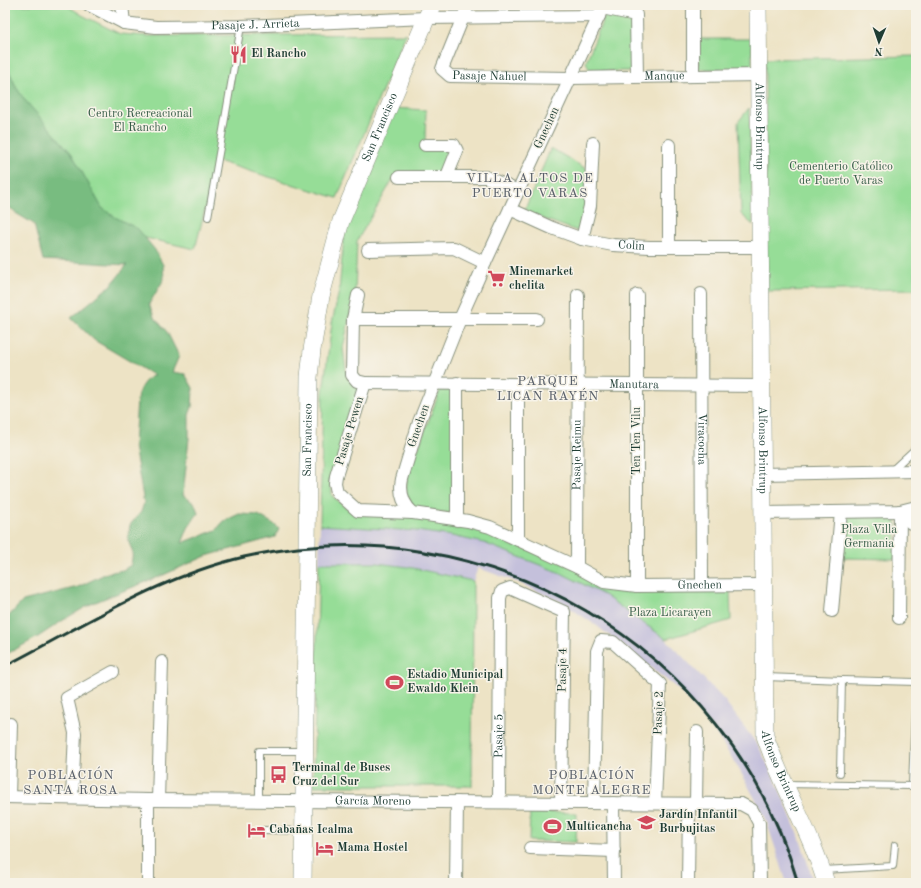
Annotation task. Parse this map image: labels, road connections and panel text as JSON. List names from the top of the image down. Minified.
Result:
{"streets":{"main road":["Alfonso Brintrup","San Francisco"],"street":["Pasaje J. Arrieta","Pasaje Nahuel","Manque","Gnechen","Colin","Manutara","Pasaje Pewen","Viracocha","Ten Ten Vilu","Pasaje Reimu","Pasaje 4","Pasaje 2","Pasaje 5","García Moreno"]},"crossings":[["Pasaje J. Arrieta","Pasaje Nahuel"],["Pasaje J. Arrieta","Manque"],["Pasaje J. Arrieta","San Francisco"],["Pasaje J. Arrieta","Gnechen"],["Pasaje Nahuel","Manque"],["Pasaje Nahuel","Gnechen"],["Manque","Alfonso Brintrup"],["Manque","Gnechen"],["Alfonso Brintrup","Gnechen"],["Alfonso Brintrup","Colin"],["Alfonso Brintrup","Manutara"],["San Francisco","García Moreno"],["Gnechen","Colin"],["Gnechen","Manutara"],["Gnechen","Pasaje Pewen"],["Gnechen","Viracocha"],["Gnechen","Ten Ten Vilu"],["Gnechen","Pasaje Reimu"],["Manutara","Pasaje Pewen"],["Manutara","Viracocha"],["Manutara","Ten Ten Vilu"],["Manutara","Pasaje Reimu"],["Pasaje 4","Pasaje 5"],["Pasaje 4","García Moreno"],["Pasaje 2","García Moreno"],["Pasaje 5","García Moreno"]],"districts":["VILLA ALTOS DE PUERTO VARAS","PARQUE LICAN RAYÉN","POBLACIÓN SANTA ROSA","POBLACIÓN MONTE ALEGRE"],"parks":["Centro Recreacional El Rancho","Cementerio Católico de Puerto Varas","Plaza Villa Germania","Plaza Licarayen"],"places":{"restaurant":["El Rancho"],"supermarket":["Minemarket chelita"],"sports":["Estadio Municipal Ewaldo Klein","Multicancha"],"bus stop":["Terminal de Buses Cruz del Sur"],"school or university":["Jardín Infantil Burbujitas"],"hotel":["Cabañas Icalma","Mama Hostel"]},"north":"bottom"}
